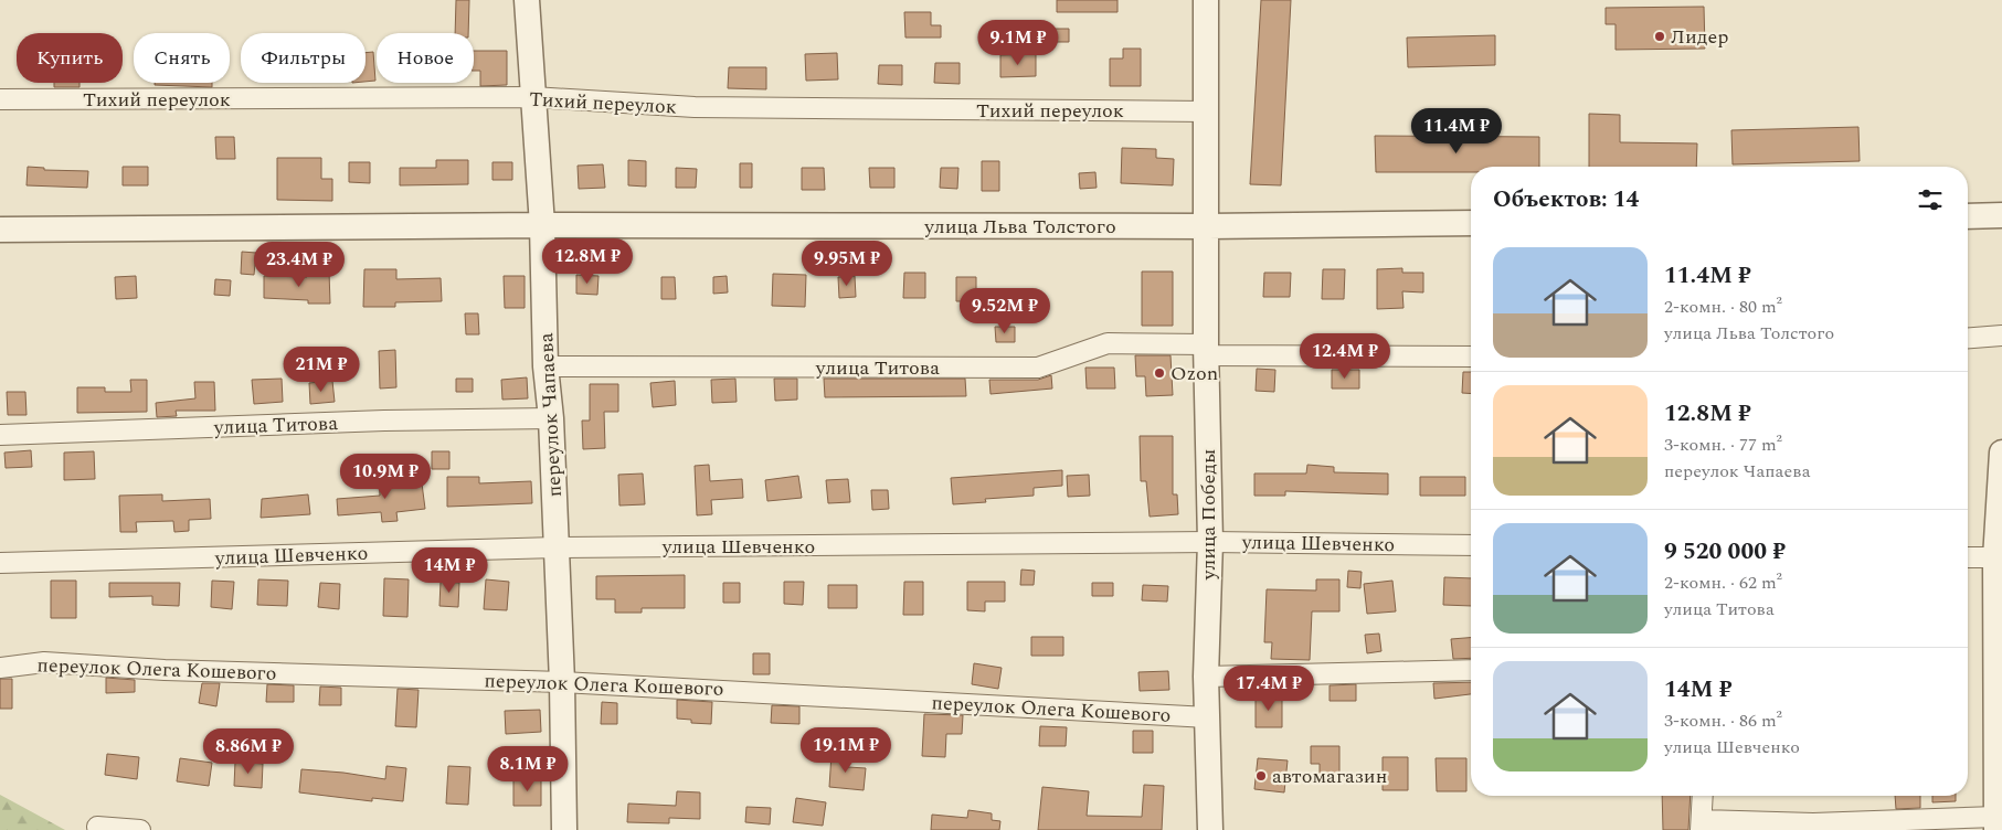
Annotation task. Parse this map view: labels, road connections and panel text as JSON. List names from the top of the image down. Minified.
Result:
{"streets":{"street":["Тихий переулок","улица Льва Толстого","улица Титова","переулок Чапаева","улица Победы","улица Шевченко","переулок Олега Кошевого"]},"crossings":[["Тихий переулок","переулок Чапаева"],["Тихий переулок","улица Победы"],["улица Льва Толстого","переулок Чапаева"],["улица Льва Толстого","улица Победы"],["улица Титова","переулок Чапаева"],["улица Титова","улица Победы"],["переулок Чапаева","улица Шевченко"],["переулок Чапаева","переулок Олега Кошевого"],["улица Победы","улица Шевченко"],["улица Победы","переулок Олега Кошевого"]],"places":["Лидер","Ozon","автомагазин"],"page":{"price":["9.1M ₽","11.4M ₽","12.8M ₽","9.95M ₽","23.4M ₽","9.52M ₽","12.4M ₽","21M ₽","10.9M ₽","14M ₽","17.4M ₽","19.1M ₽","8.86M ₽","8.1M ₽"],"chip":["Купить","Снять","Фильтры","Новое"],"heading":"Объектов: 14","list":[{"name":"11.4M ₽","note":"2-комн. · 80 m² · улица Льва Толстого"},{"name":"12.8M ₽","note":"3-комн. · 77 m² · переулок Чапаева"},{"name":"9 520 000 ₽","note":"2-комн. · 62 m² · улица Титова"},{"name":"14M ₽","note":"3-комн. · 86 m² · улица Шевченко"}]}}
